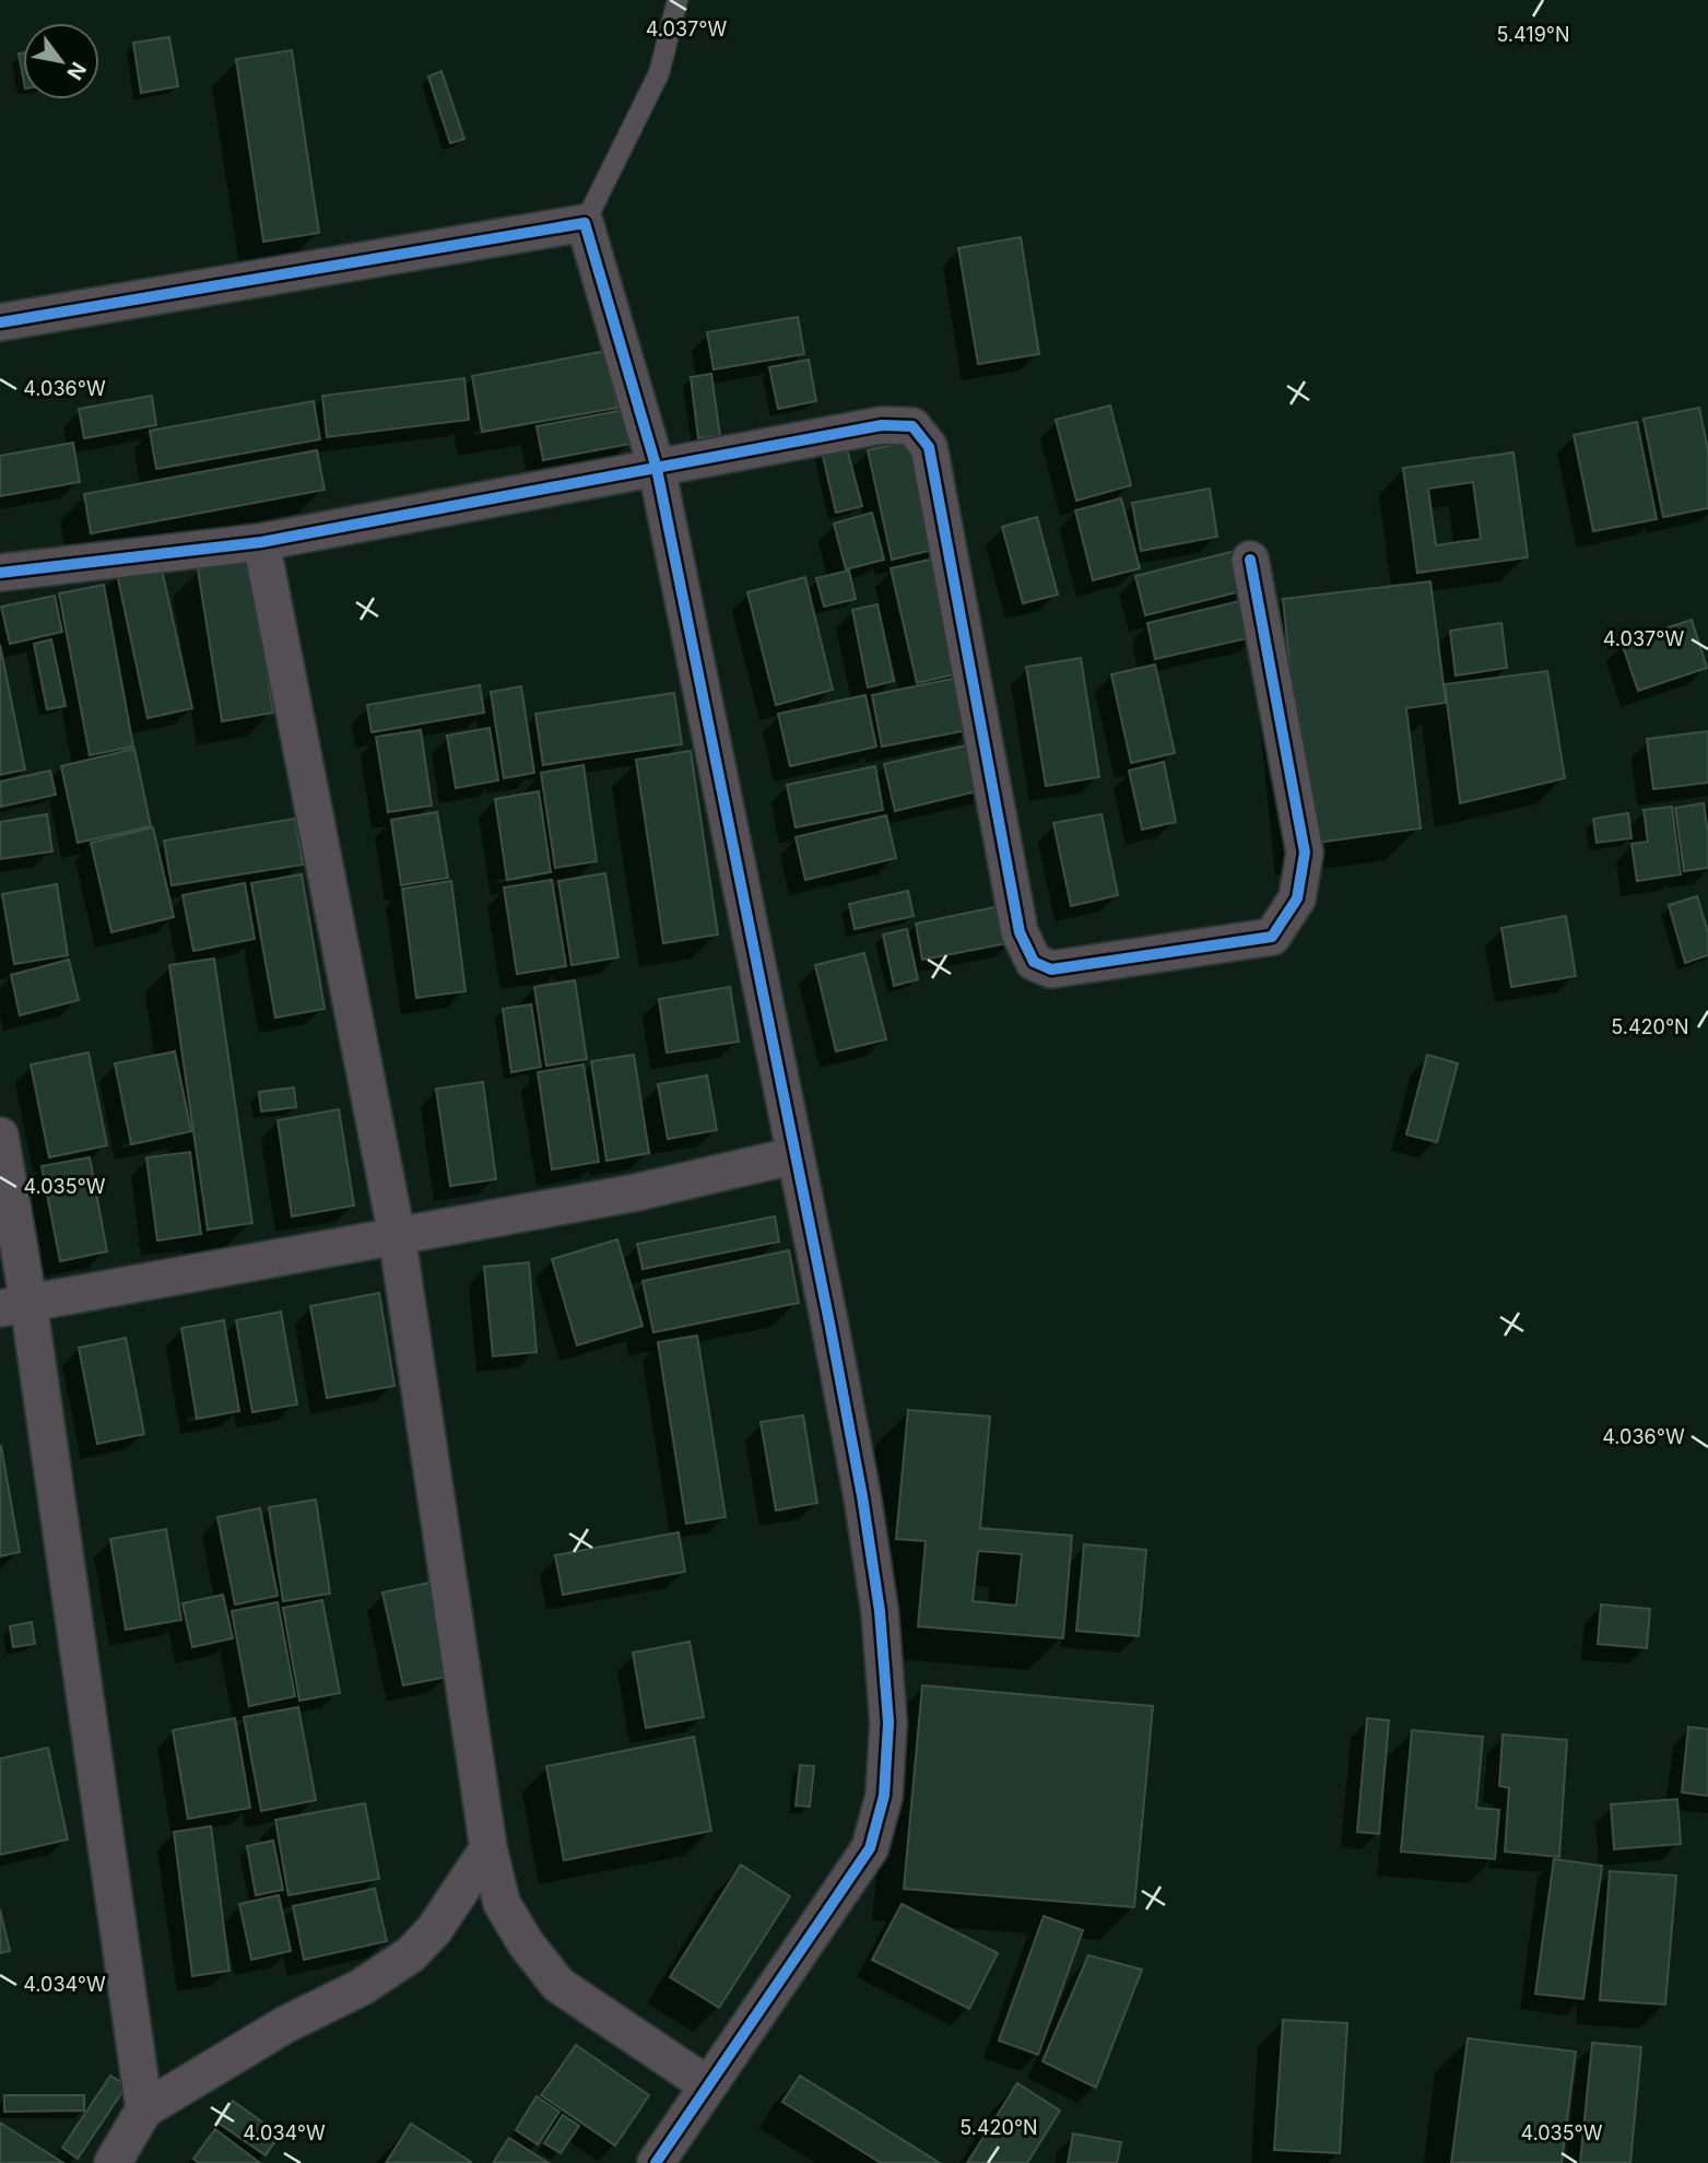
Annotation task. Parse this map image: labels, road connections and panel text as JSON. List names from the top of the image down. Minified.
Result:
{"north":"bottom right","coordinates":["4.037°W","5.419°N","4.036°W","5.420°N","4.035°W","4.034°W"]}
